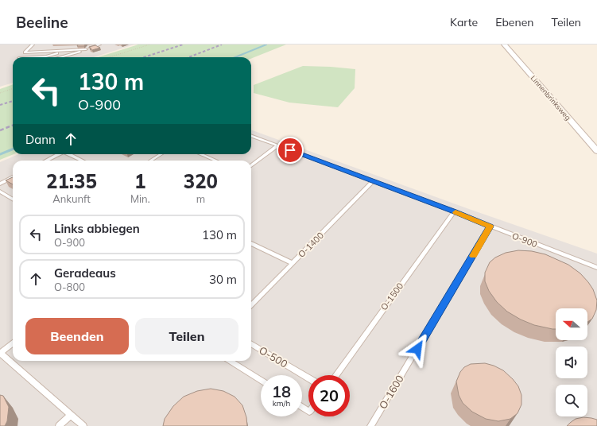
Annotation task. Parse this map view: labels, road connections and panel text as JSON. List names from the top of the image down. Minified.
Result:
{"streets":{"street":["Linnenbrinksweg"],"lane":["O-900","O-1400","O-1500","O-500","O-1600"]},"crossings":[["O-900","O-1400"],["O-900","O-1500"],["O-900","O-1600"]],"north":"left","page":{"header":"Beeline","nav":["Karte","Ebenen","Teilen"],"turn":["130 m","O-900"],"then":"Dann","eta":["21:35","Ankunft","1","Min.","320","m"],"list":[{"name":"Links abbiegen","note":"O-900","value":"130 m"},{"name":"Geradeaus","note":"O-800","value":"30 m"}],"buttons":["Beenden","Teilen"],"speed":"18 km/h","limit":"20"}}
